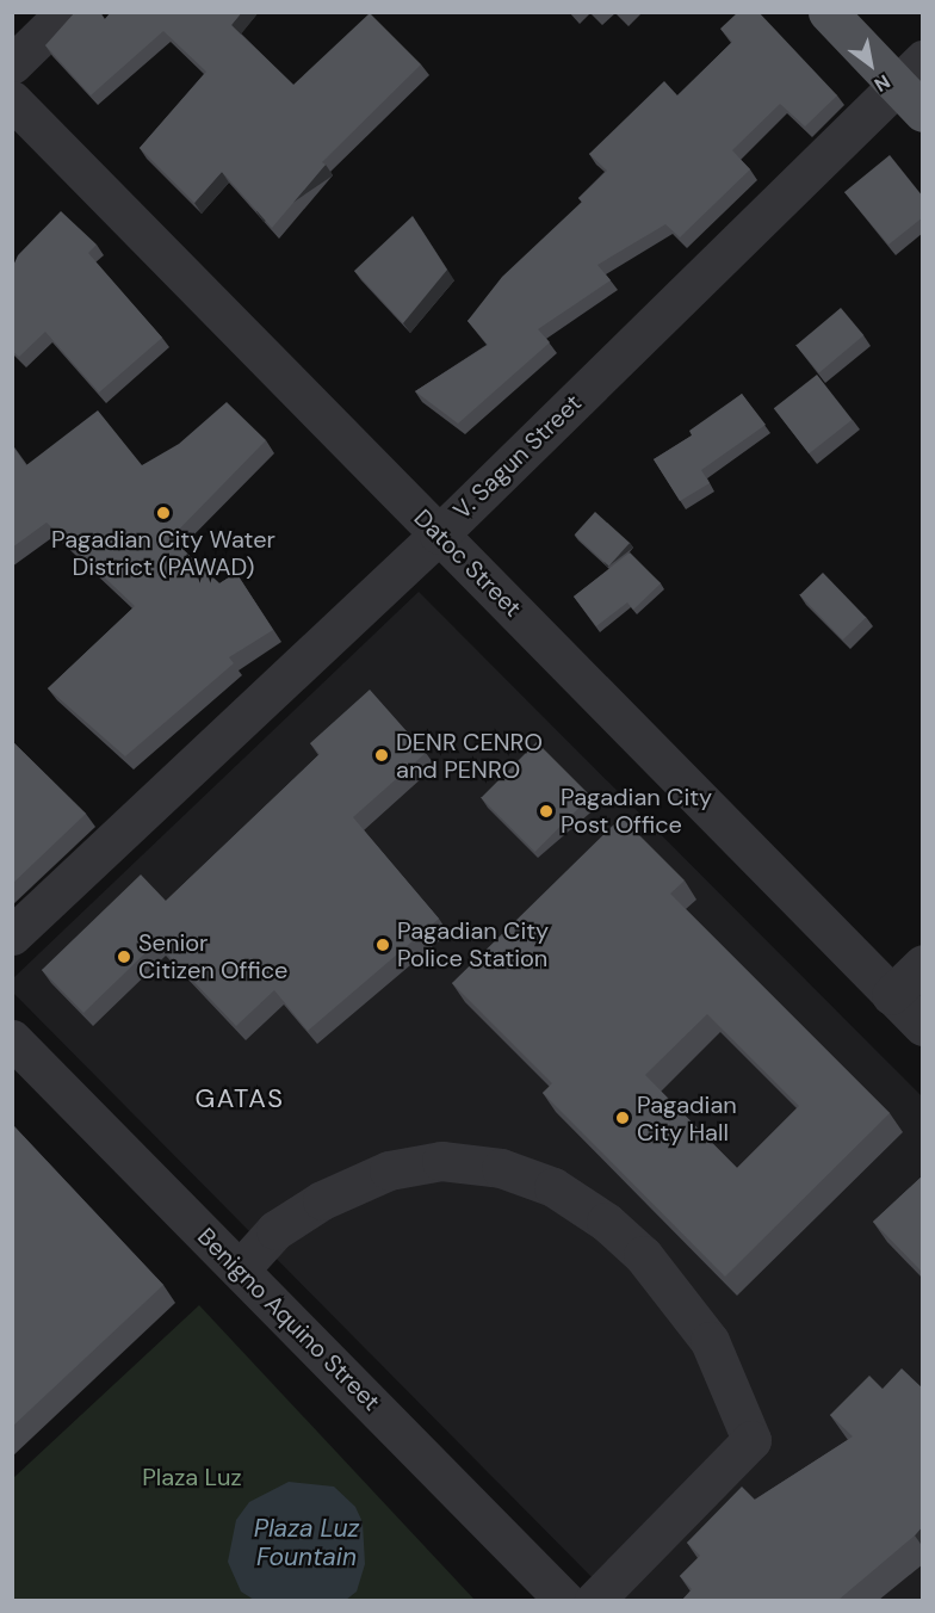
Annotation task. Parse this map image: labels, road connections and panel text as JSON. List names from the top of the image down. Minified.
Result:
{"streets":{"street":["V. Sagun Street","Datoc Street","Benigno Aquino Street"]},"crossings":[["V. Sagun Street","Datoc Street"]],"districts":["GATAS"],"water":["Plaza Luz Fountain"],"parks":["Plaza Luz"],"places":["Pagadian City Water District (PAWAD)","DENR CENRO and PENRO","Pagadian City Post Office","Pagadian City Police Station","Senior Citizen Office","Pagadian City Hall"],"north":"bottom right"}
